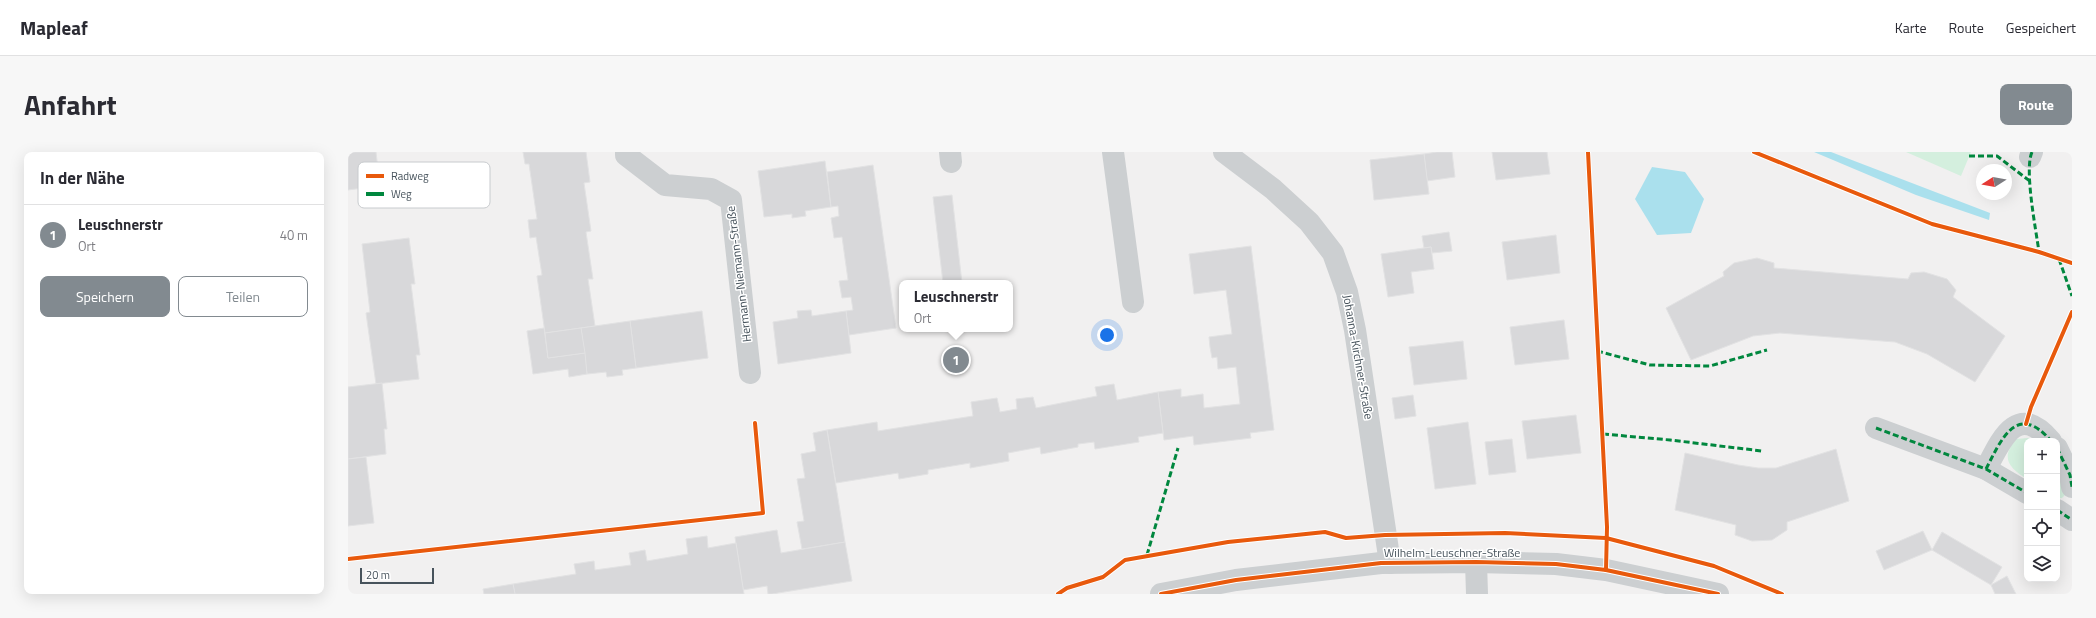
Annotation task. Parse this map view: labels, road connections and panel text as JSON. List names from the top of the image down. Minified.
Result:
{"streets":{"street":["Hermann-Niemann-Straße","Johanna-Kirchner-Straße","Wilhelm-Leuschner-Straße"]},"crossings":[["Johanna-Kirchner-Straße","Wilhelm-Leuschner-Straße"]],"legend":["Radweg","Weg"],"scale_bar":"20 m","north":"left","page":{"header":"Mapleaf","nav":["Karte","Route","Gespeichert"],"title":"Anfahrt","buttons":["Route",["Speichern","Teilen"]],"heading":"In der Nähe","list":[{"mark":"1","name":"Leuschnerstr","note":"Ort","value":"40 m"}],"popup":["Leuschnerstr","Ort"],"pins":"1","map_buttons":["+","−"],"scale":"20 m"}}
